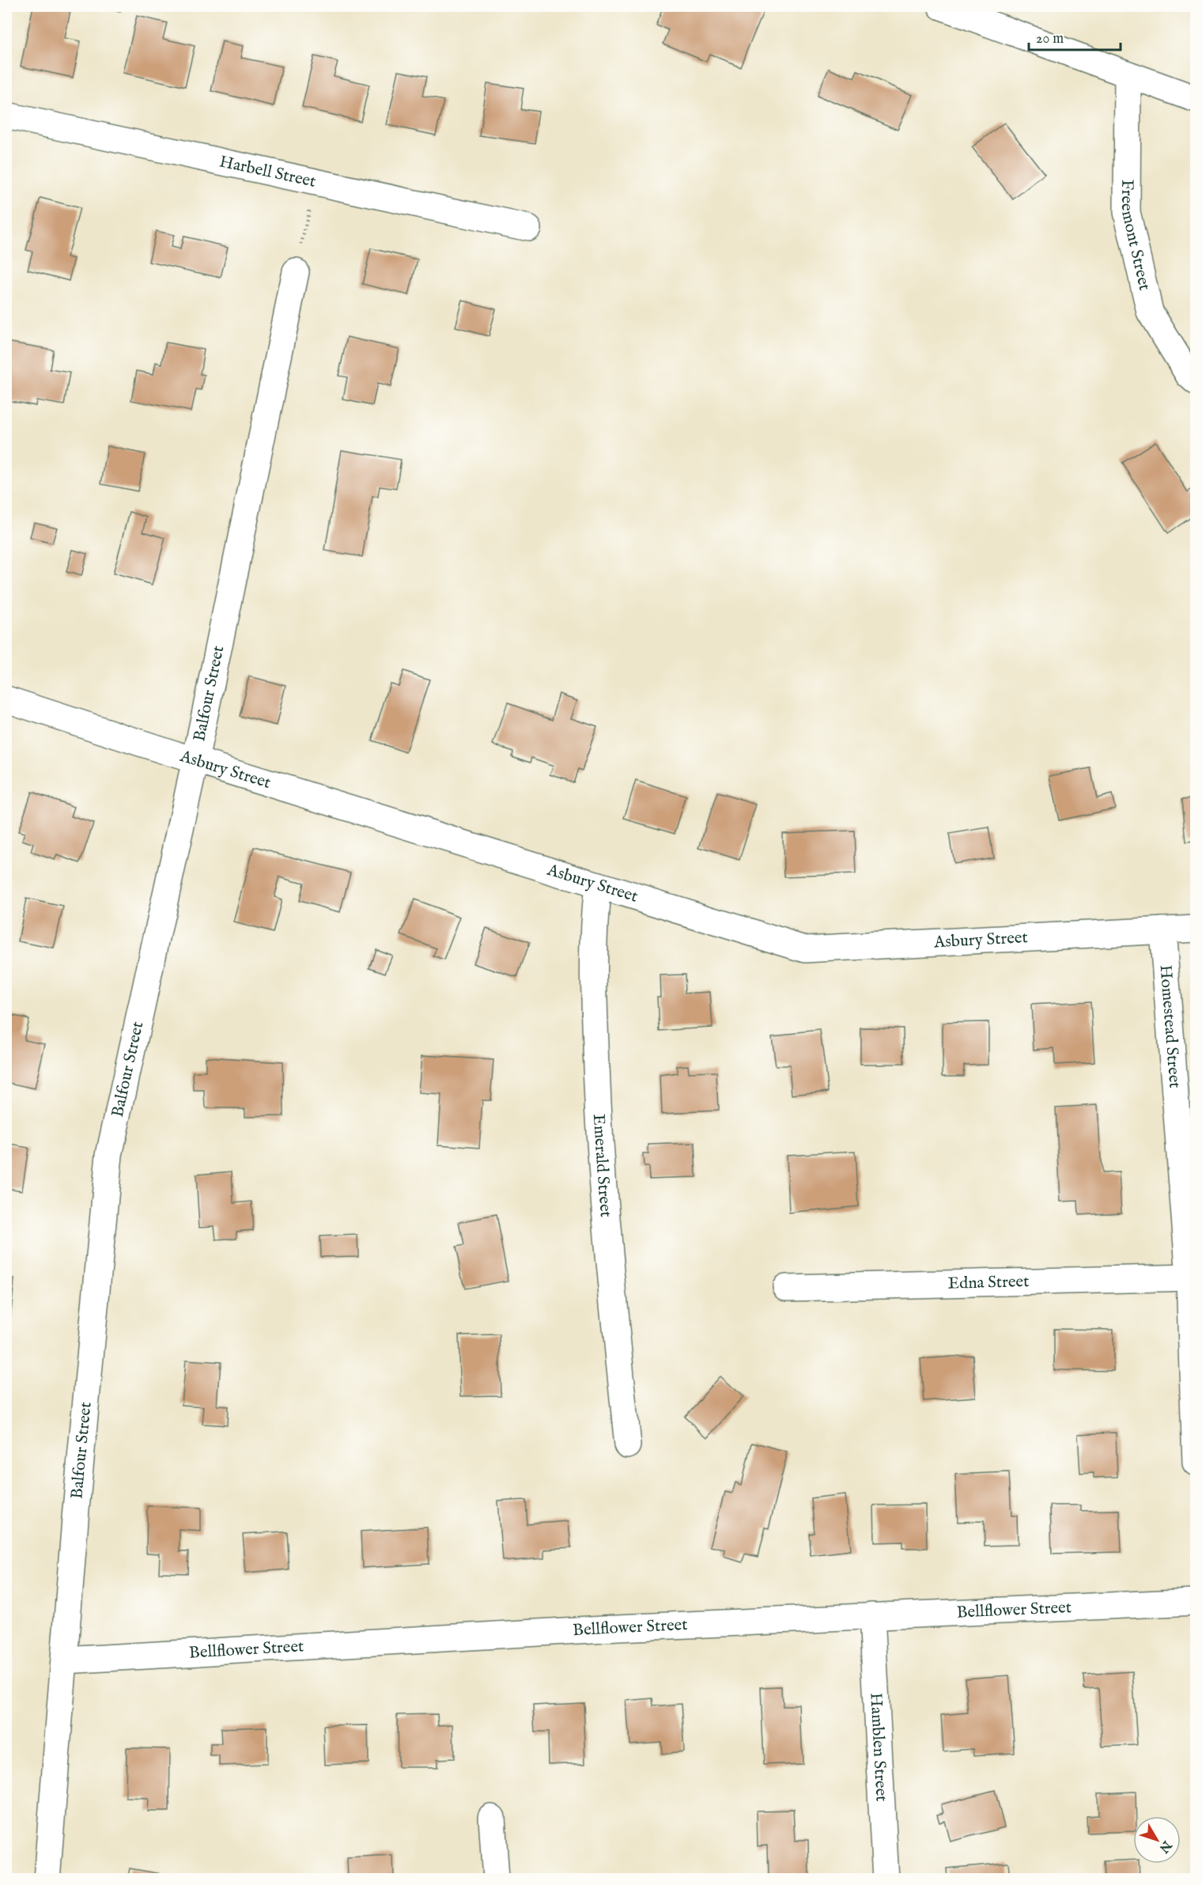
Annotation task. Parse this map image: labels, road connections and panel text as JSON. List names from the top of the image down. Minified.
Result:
{"streets":{"street":["Harbell Street","Freemont Street","Balfour Street","Asbury Street","Homestead Street","Emerald Street","Edna Street","Bellflower Street","Hamblen Street"]},"crossings":[["Balfour Street","Asbury Street"],["Balfour Street","Bellflower Street"],["Asbury Street","Homestead Street"],["Asbury Street","Emerald Street"],["Homestead Street","Edna Street"],["Bellflower Street","Hamblen Street"]],"scale_bar":"20 m","north":"bottom right"}
